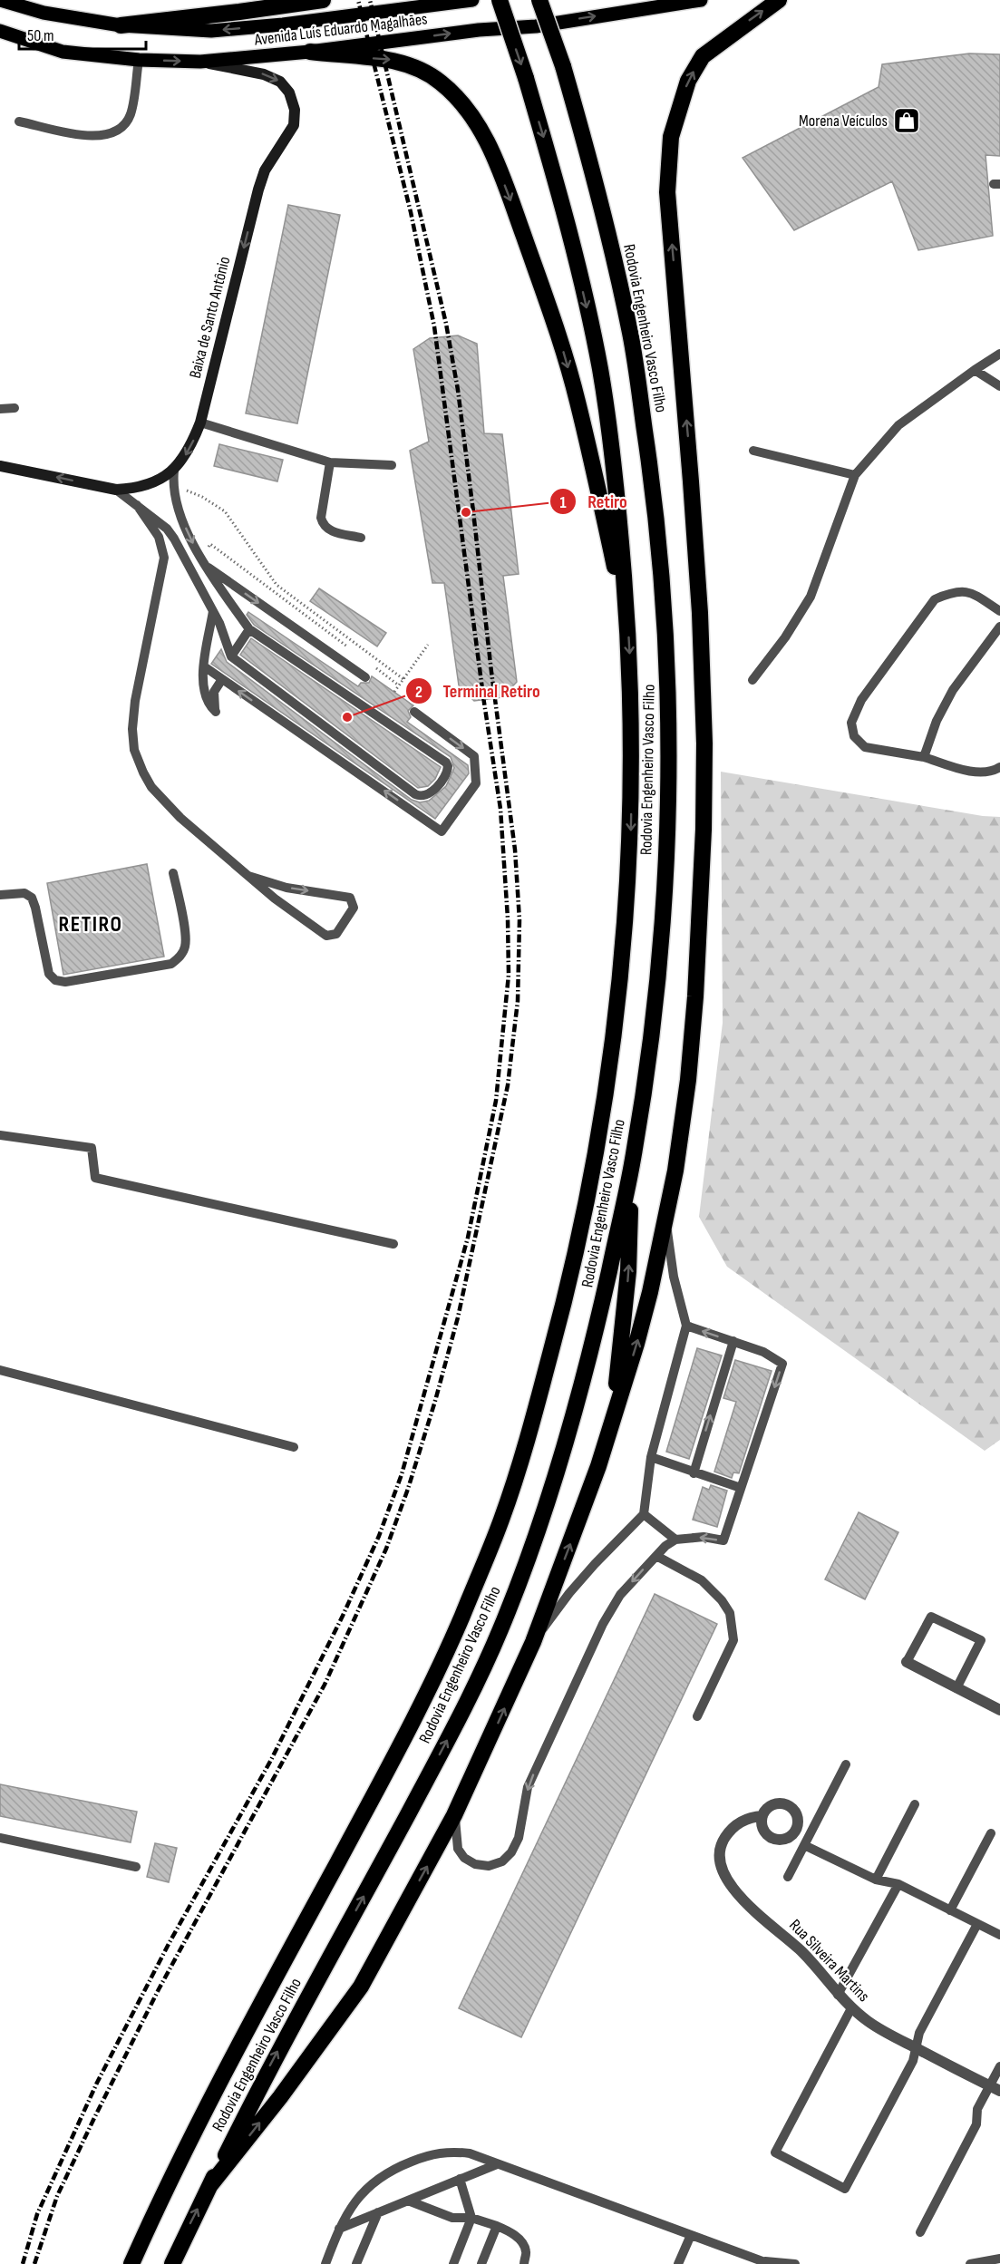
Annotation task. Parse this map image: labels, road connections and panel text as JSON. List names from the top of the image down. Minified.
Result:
{"streets":{"highway":["Rodovia Engenheiro Vasco Filho"],"main road":["Avenida Luís Eduardo Magalhães","Baixa de Santo Antônio"],"street":["Rua Silveira Martins"]},"crossings":[["Avenida Luís Eduardo Magalhães","Baixa de Santo Antônio"]],"districts":["RETIRO"],"places":{"shop":["Morena Veículos"],"other":["Retiro","Terminal Retiro"]},"scale_bar":"50 m"}
